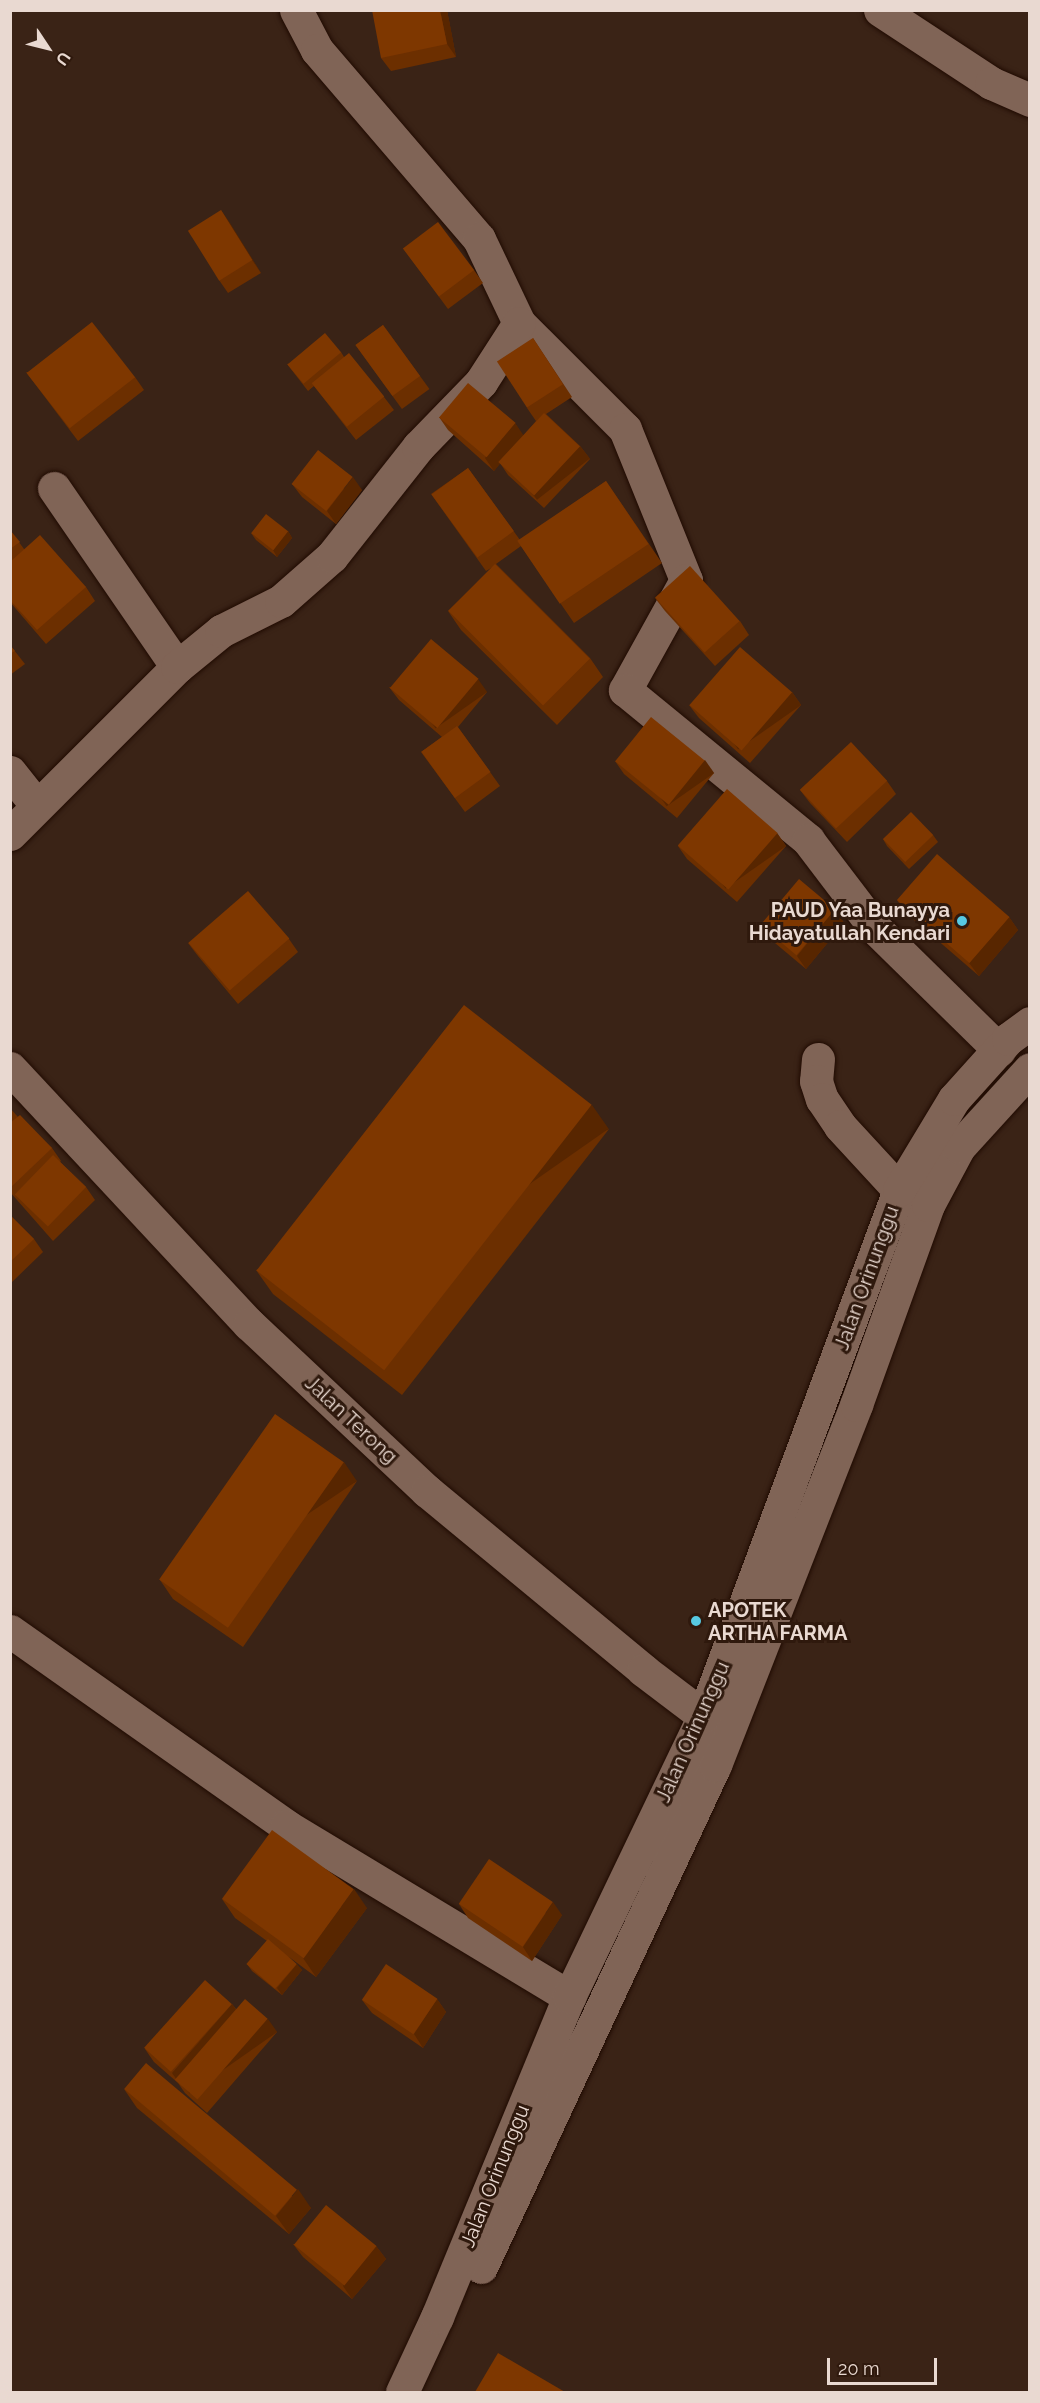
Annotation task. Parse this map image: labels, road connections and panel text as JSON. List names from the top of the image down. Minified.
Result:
{"streets":{"street":["Jalan Orinunggu","Jalan Terong"]},"crossings":[["Jalan Orinunggu","Jalan Terong"]],"places":["PAUD Yaa Bunayya Hidayatullah Kendari","APOTEK ARTHA FARMA"],"scale_bar":"20 m","north":"bottom right"}
